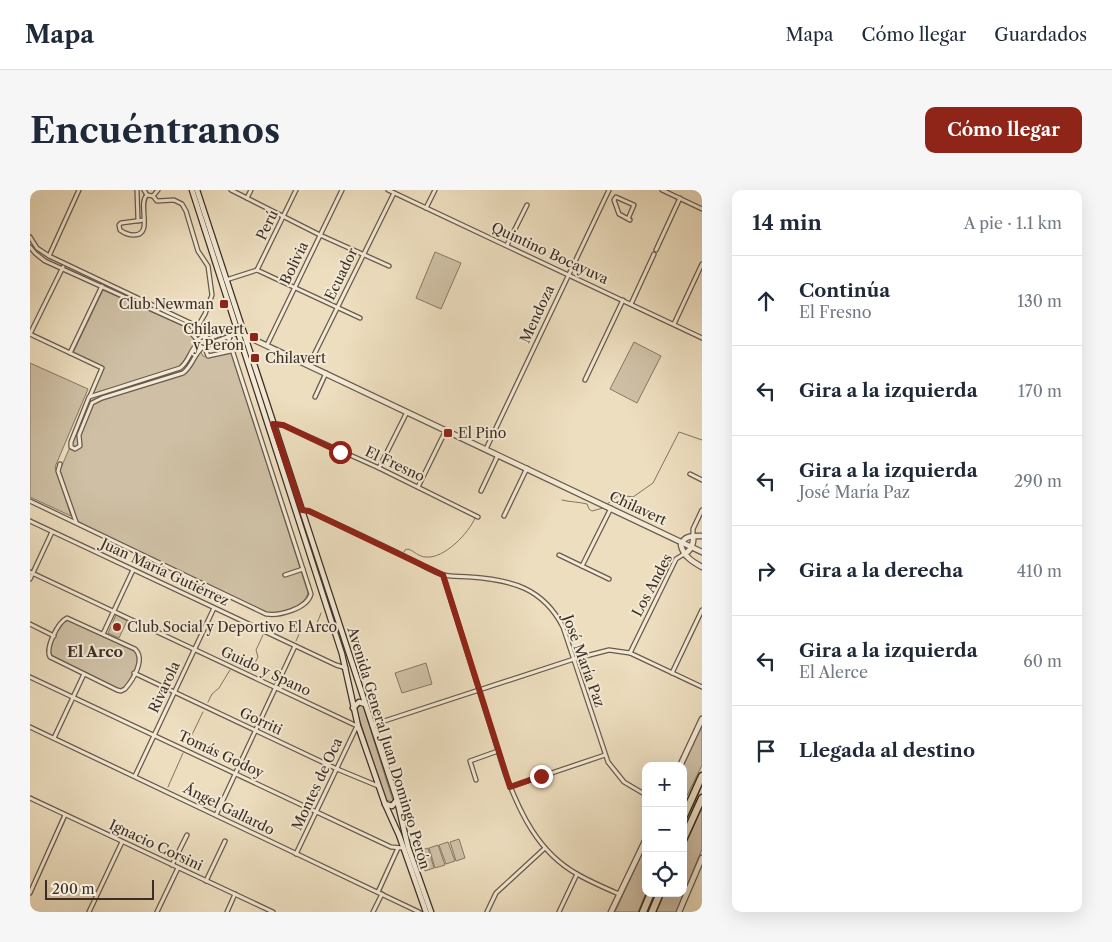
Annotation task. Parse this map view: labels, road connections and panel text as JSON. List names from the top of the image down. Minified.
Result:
{"streets":{"main road":["Chilavert","Los Andes","Avenida General Juan Domingo Perón"],"street":["Perú","Quintino Bocayuva","Bolivia","Ecuador","Mendoza","El Fresno","Juan María Gutiérrez","José María Paz","Guido y Spano","Rivarola","Gorriti","Tomás Godoy","Montes de Oca","Ángel Gallardo","Ignacio Corsini"]},"crossings":[["Quintino Bocayuva","Ecuador"],["Quintino Bocayuva","Mendoza"],["Bolivia","Chilavert"],["Ecuador","Chilavert"],["Mendoza","Chilavert"],["El Fresno","Avenida General Juan Domingo Perón"],["Chilavert","Los Andes"],["Chilavert","Avenida General Juan Domingo Perón"],["Juan María Gutiérrez","Rivarola"],["Juan María Gutiérrez","Avenida General Juan Domingo Perón"],["José María Paz","Avenida General Juan Domingo Perón"],["Guido y Spano","Rivarola"],["Guido y Spano","Avenida General Juan Domingo Perón"],["Guido y Spano","Montes de Oca"],["Rivarola","Gorriti"],["Rivarola","Tomás Godoy"],["Rivarola","Ángel Gallardo"],["Gorriti","Avenida General Juan Domingo Perón"],["Gorriti","Montes de Oca"],["Avenida General Juan Domingo Perón","Tomás Godoy"],["Avenida General Juan Domingo Perón","Montes de Oca"],["Tomás Godoy","Montes de Oca"],["Montes de Oca","Ángel Gallardo"]],"districts":["El Arco"],"places":{"transit":["Club Newman","Chilavert y Perón","Chilavert","El Pino"],"other":["Club Social y Deportivo El Arco"]},"scale_bar":"200 m","page":{"header":"Mapa","nav":["Mapa","Cómo llegar","Guardados"],"buttons":"Cómo llegar","title":"Encuéntranos","heading":["14 min","A pie · 1.1 km"],"list":[["Continúa","El Fresno","130 m"],["Gira a la izquierda","170 m"],["Gira a la izquierda","José María Paz","290 m"],["Gira a la derecha","410 m"],["Gira a la izquierda","El Alerce","60 m"],"Llegada al destino"],"map_buttons":["+","−"],"scale":"200 m"}}
